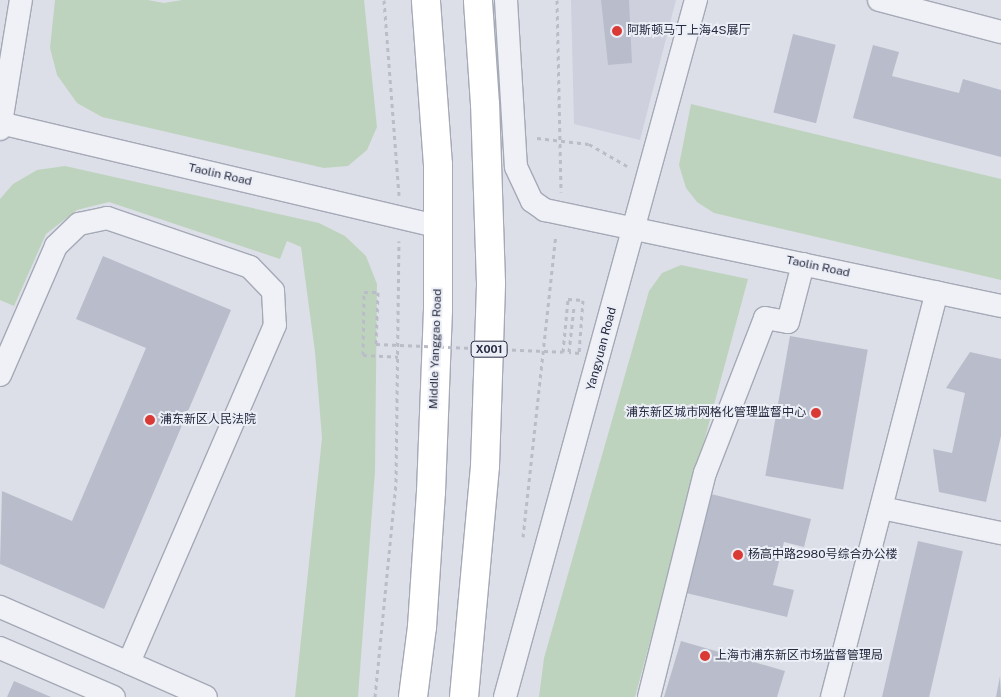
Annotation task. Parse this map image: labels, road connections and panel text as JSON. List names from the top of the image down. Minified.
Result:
{"streets":{"highway":["Middle Yanggao Road","X001"],"street":["Taolin Road","Yangyuan Road"]},"crossings":[["Taolin Road","Middle Yanggao Road"],["Taolin Road","Yangyuan Road"]],"places":["阿斯顿马丁上海4S展厅","浦东新区城市网格化管理监督中心","浦东新区人民法院","杨高中路2980号综合办公楼","上海市浦东新区市场监督管理局"]}
